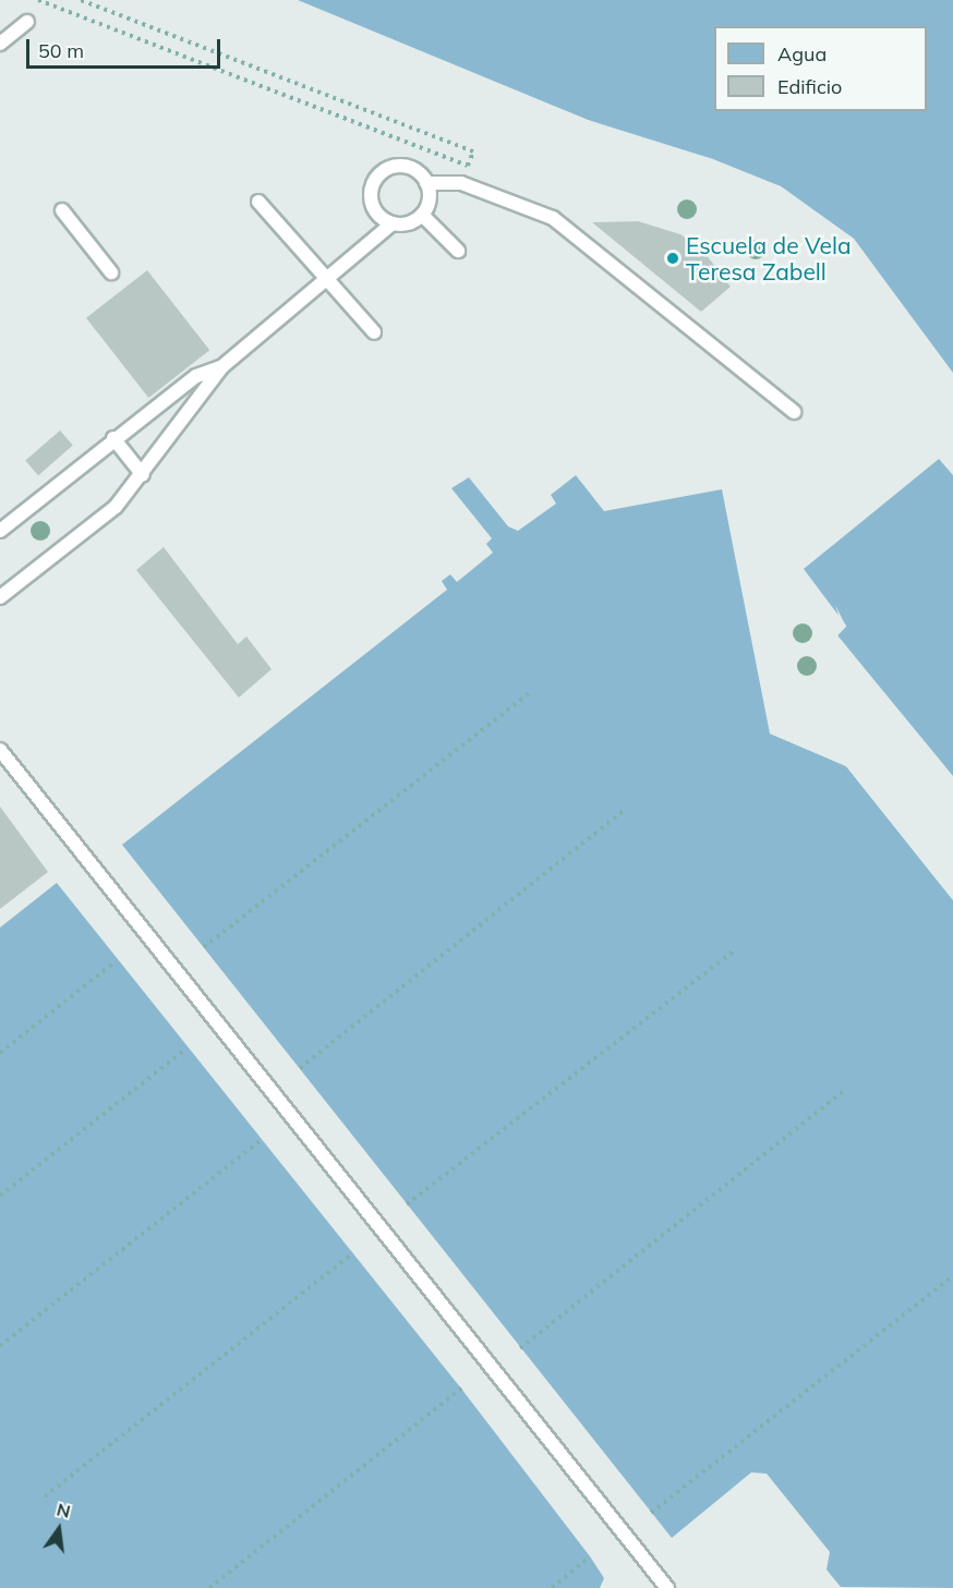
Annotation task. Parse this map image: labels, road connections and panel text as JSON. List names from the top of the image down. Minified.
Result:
{"places":["Escuela de Vela Teresa Zabell"],"legend":["Agua","Edificio"],"scale_bar":"50 m","north":"top"}
